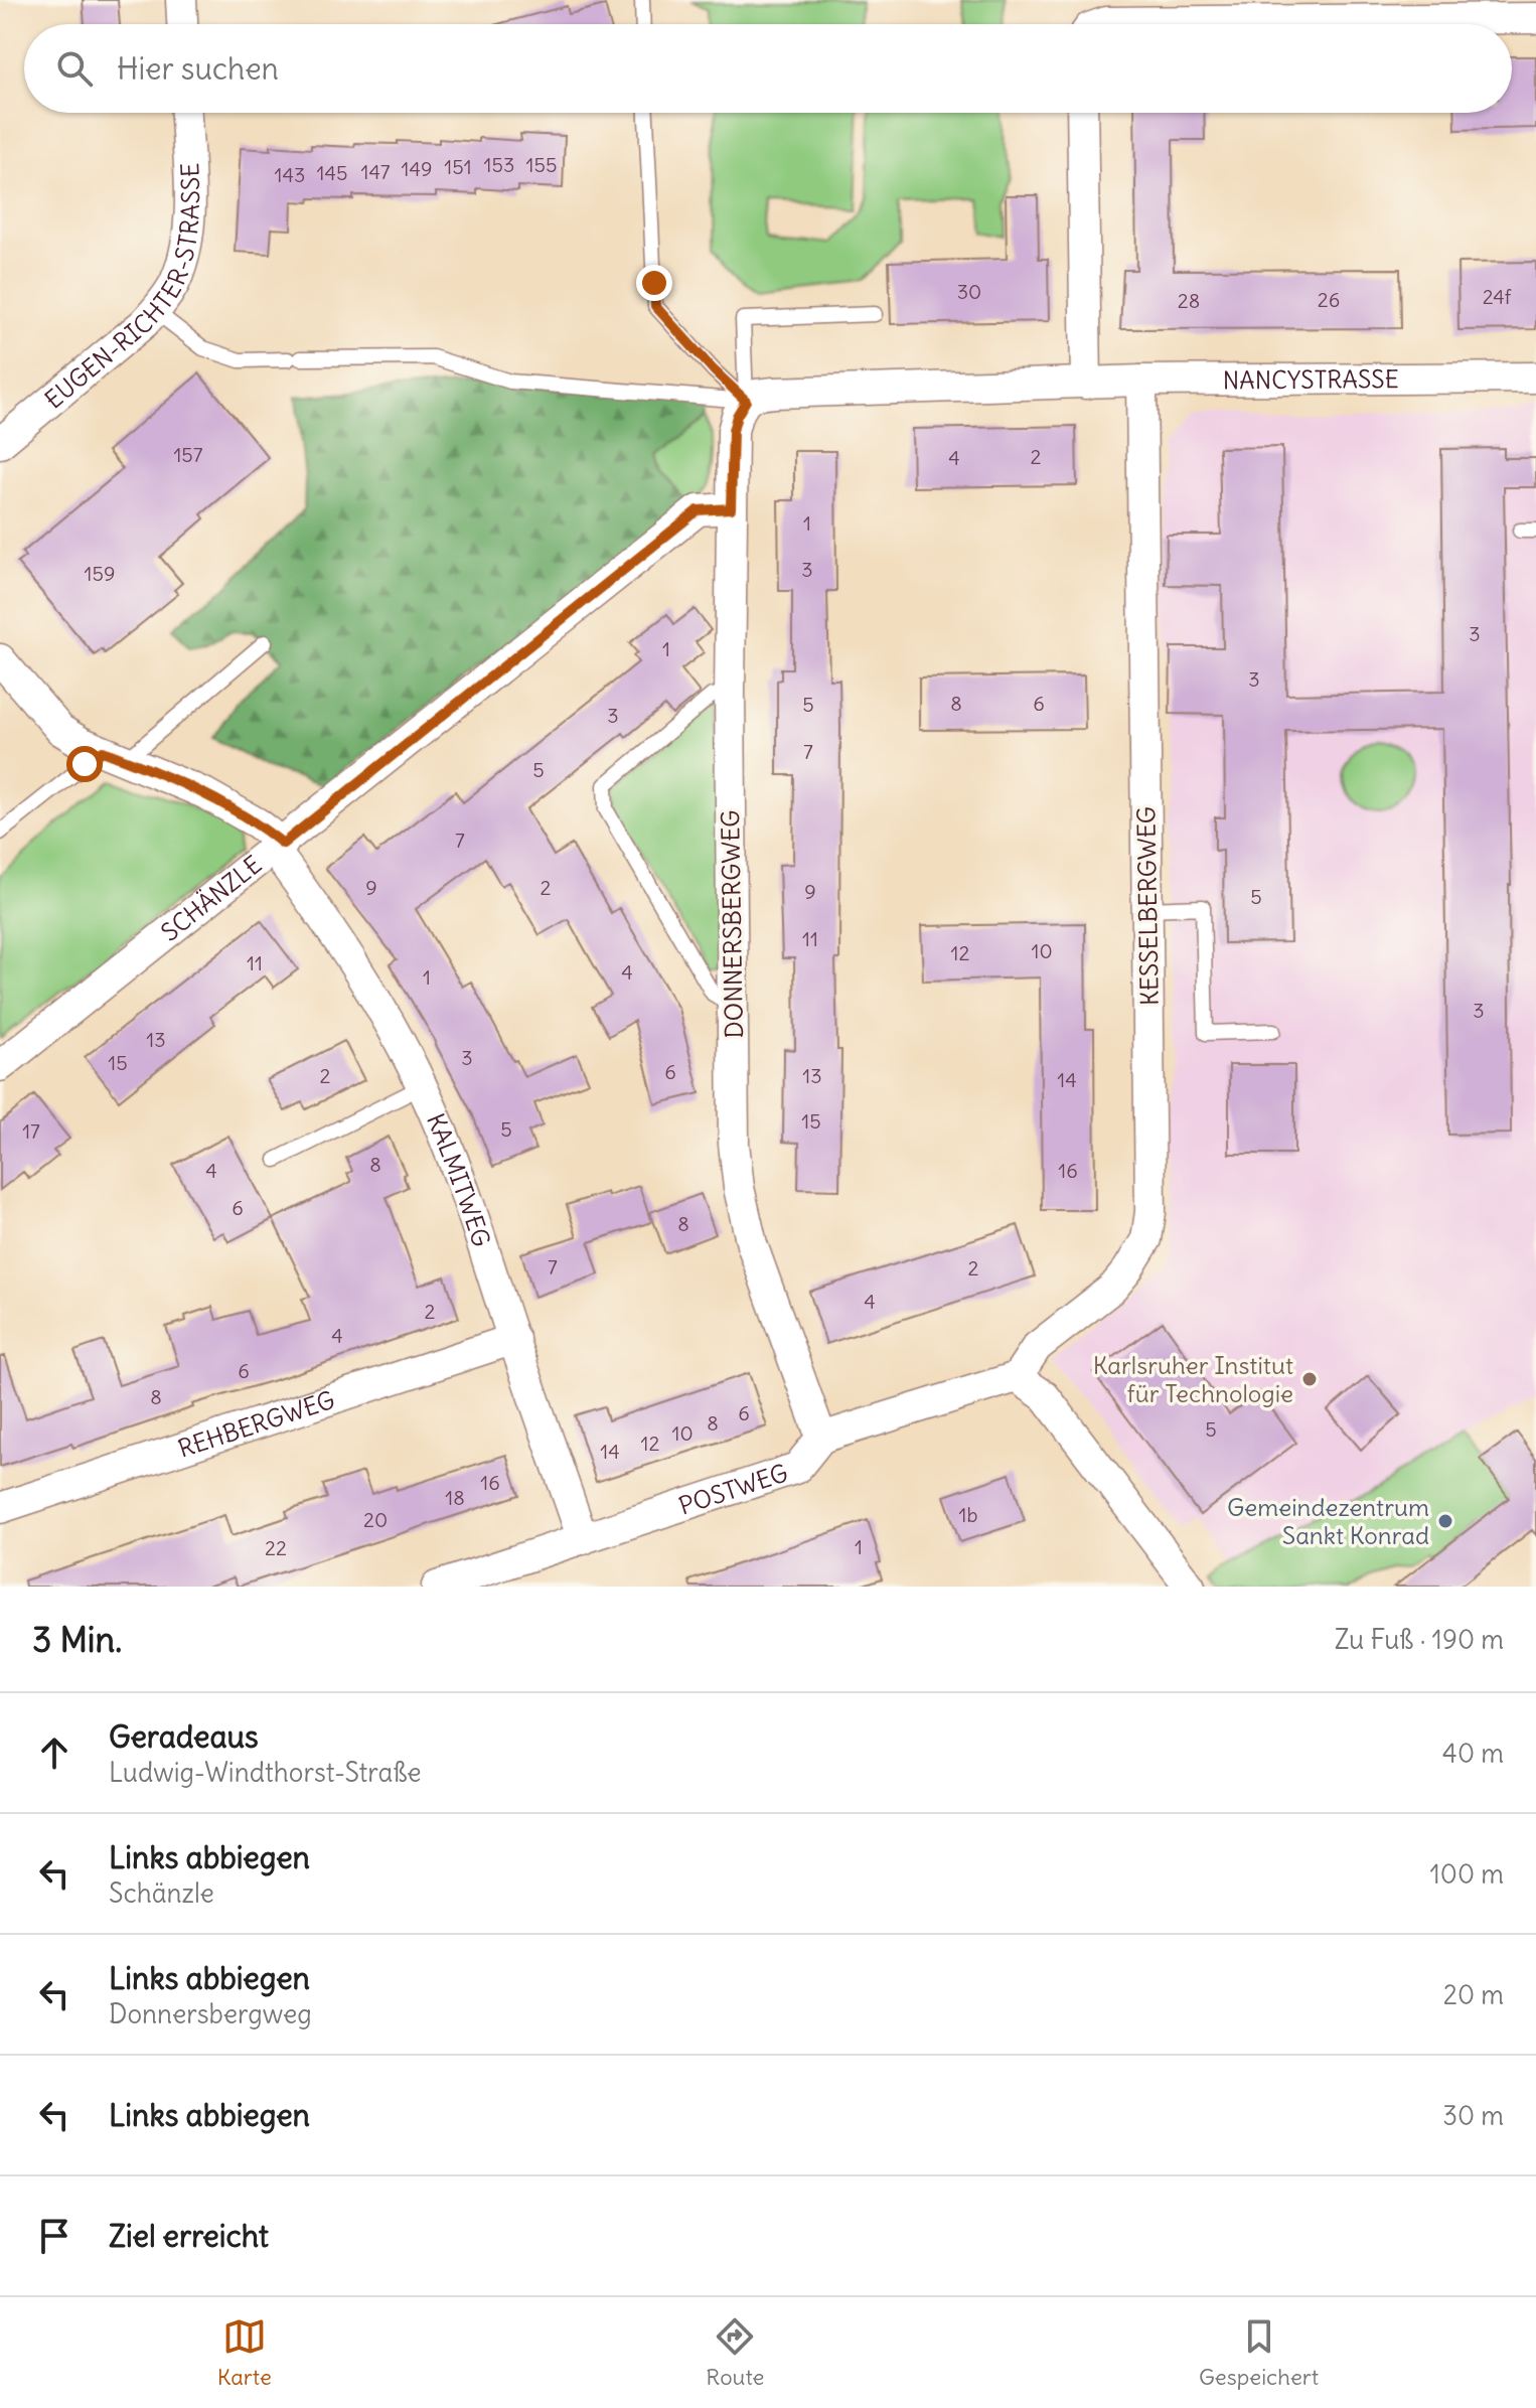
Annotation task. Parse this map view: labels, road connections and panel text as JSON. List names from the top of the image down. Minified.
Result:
{"streets":{"street":["EUGEN-RICHTER-STRASSE","NANCYSTRASSE","SCHÄNZLE","KESSELBERGWEG","DONNERSBERGWEG","KALMITWEG","REHBERGWEG","POSTWEG"]},"crossings":[["NANCYSTRASSE","KESSELBERGWEG"],["NANCYSTRASSE","DONNERSBERGWEG"],["SCHÄNZLE","DONNERSBERGWEG"],["SCHÄNZLE","KALMITWEG"],["DONNERSBERGWEG","POSTWEG"],["KALMITWEG","REHBERGWEG"],["KALMITWEG","POSTWEG"]],"places":["Karlsruher Institut für Technologie","Gemeindezentrum Sankt Konrad"],"house_numbers":["153","155","151","149","147","145","143","30","24f","26","28","157","2","4","1","3","159","3","1","3","8","6","5","3","7","5","7","9","2","9","5","11","10","12","11","4","1","3","13","3","15","6","2","13","14","15","5","17","8","4","16","6","8","7","2","4","2","4","6","8","6","8","5","10","12","14","16","18","1b","20","1","22"],"page":{"search":"Hier suchen","heading":["3 Min.","Zu Fuß · 190 m"],"list":[["Geradeaus","Ludwig-Windthorst-Straße","40 m"],["Links abbiegen","Schänzle","100 m"],["Links abbiegen","Donnersbergweg","20 m"],["Links abbiegen","30 m"],"Ziel erreicht"],"nav":["Karte","Route","Gespeichert"]}}
